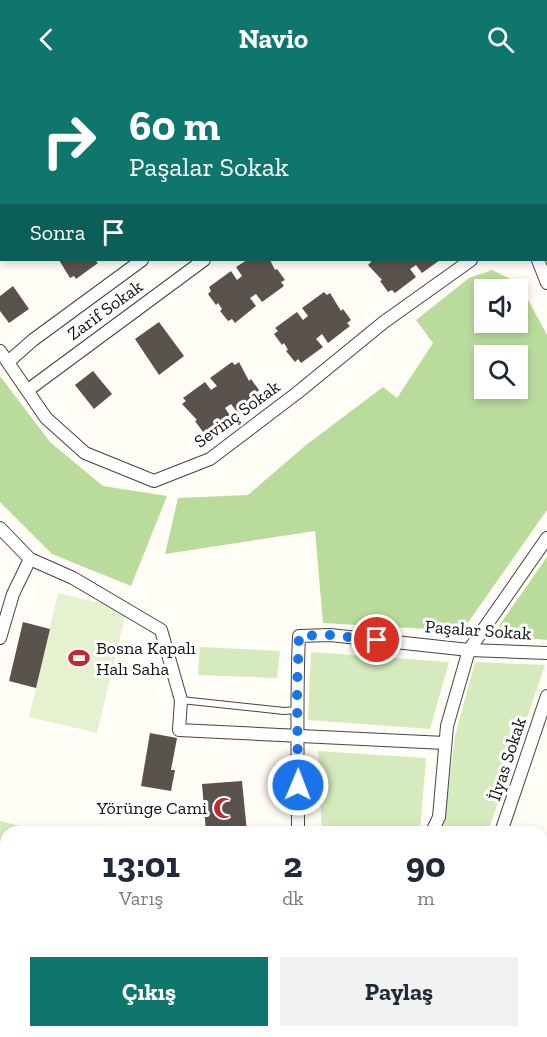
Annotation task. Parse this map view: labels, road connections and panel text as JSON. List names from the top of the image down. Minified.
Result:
{"streets":{"street":["Zarif Sokak","Sevinç Sokak","Paşalar Sokak","İlyas Sokak"]},"crossings":[["Zarif Sokak","Sevinç Sokak"]],"places":{"sports":["Bosna Kapalı Halı Saha"],"mosque":["Yörünge Cami"]},"page":{"header":"Navio","turn":["60 m","Paşalar Sokak"],"then":"Sonra","eta":["13:01","Varış","2","dk","90","m"],"buttons":["Çıkış","Paylaş"]}}
